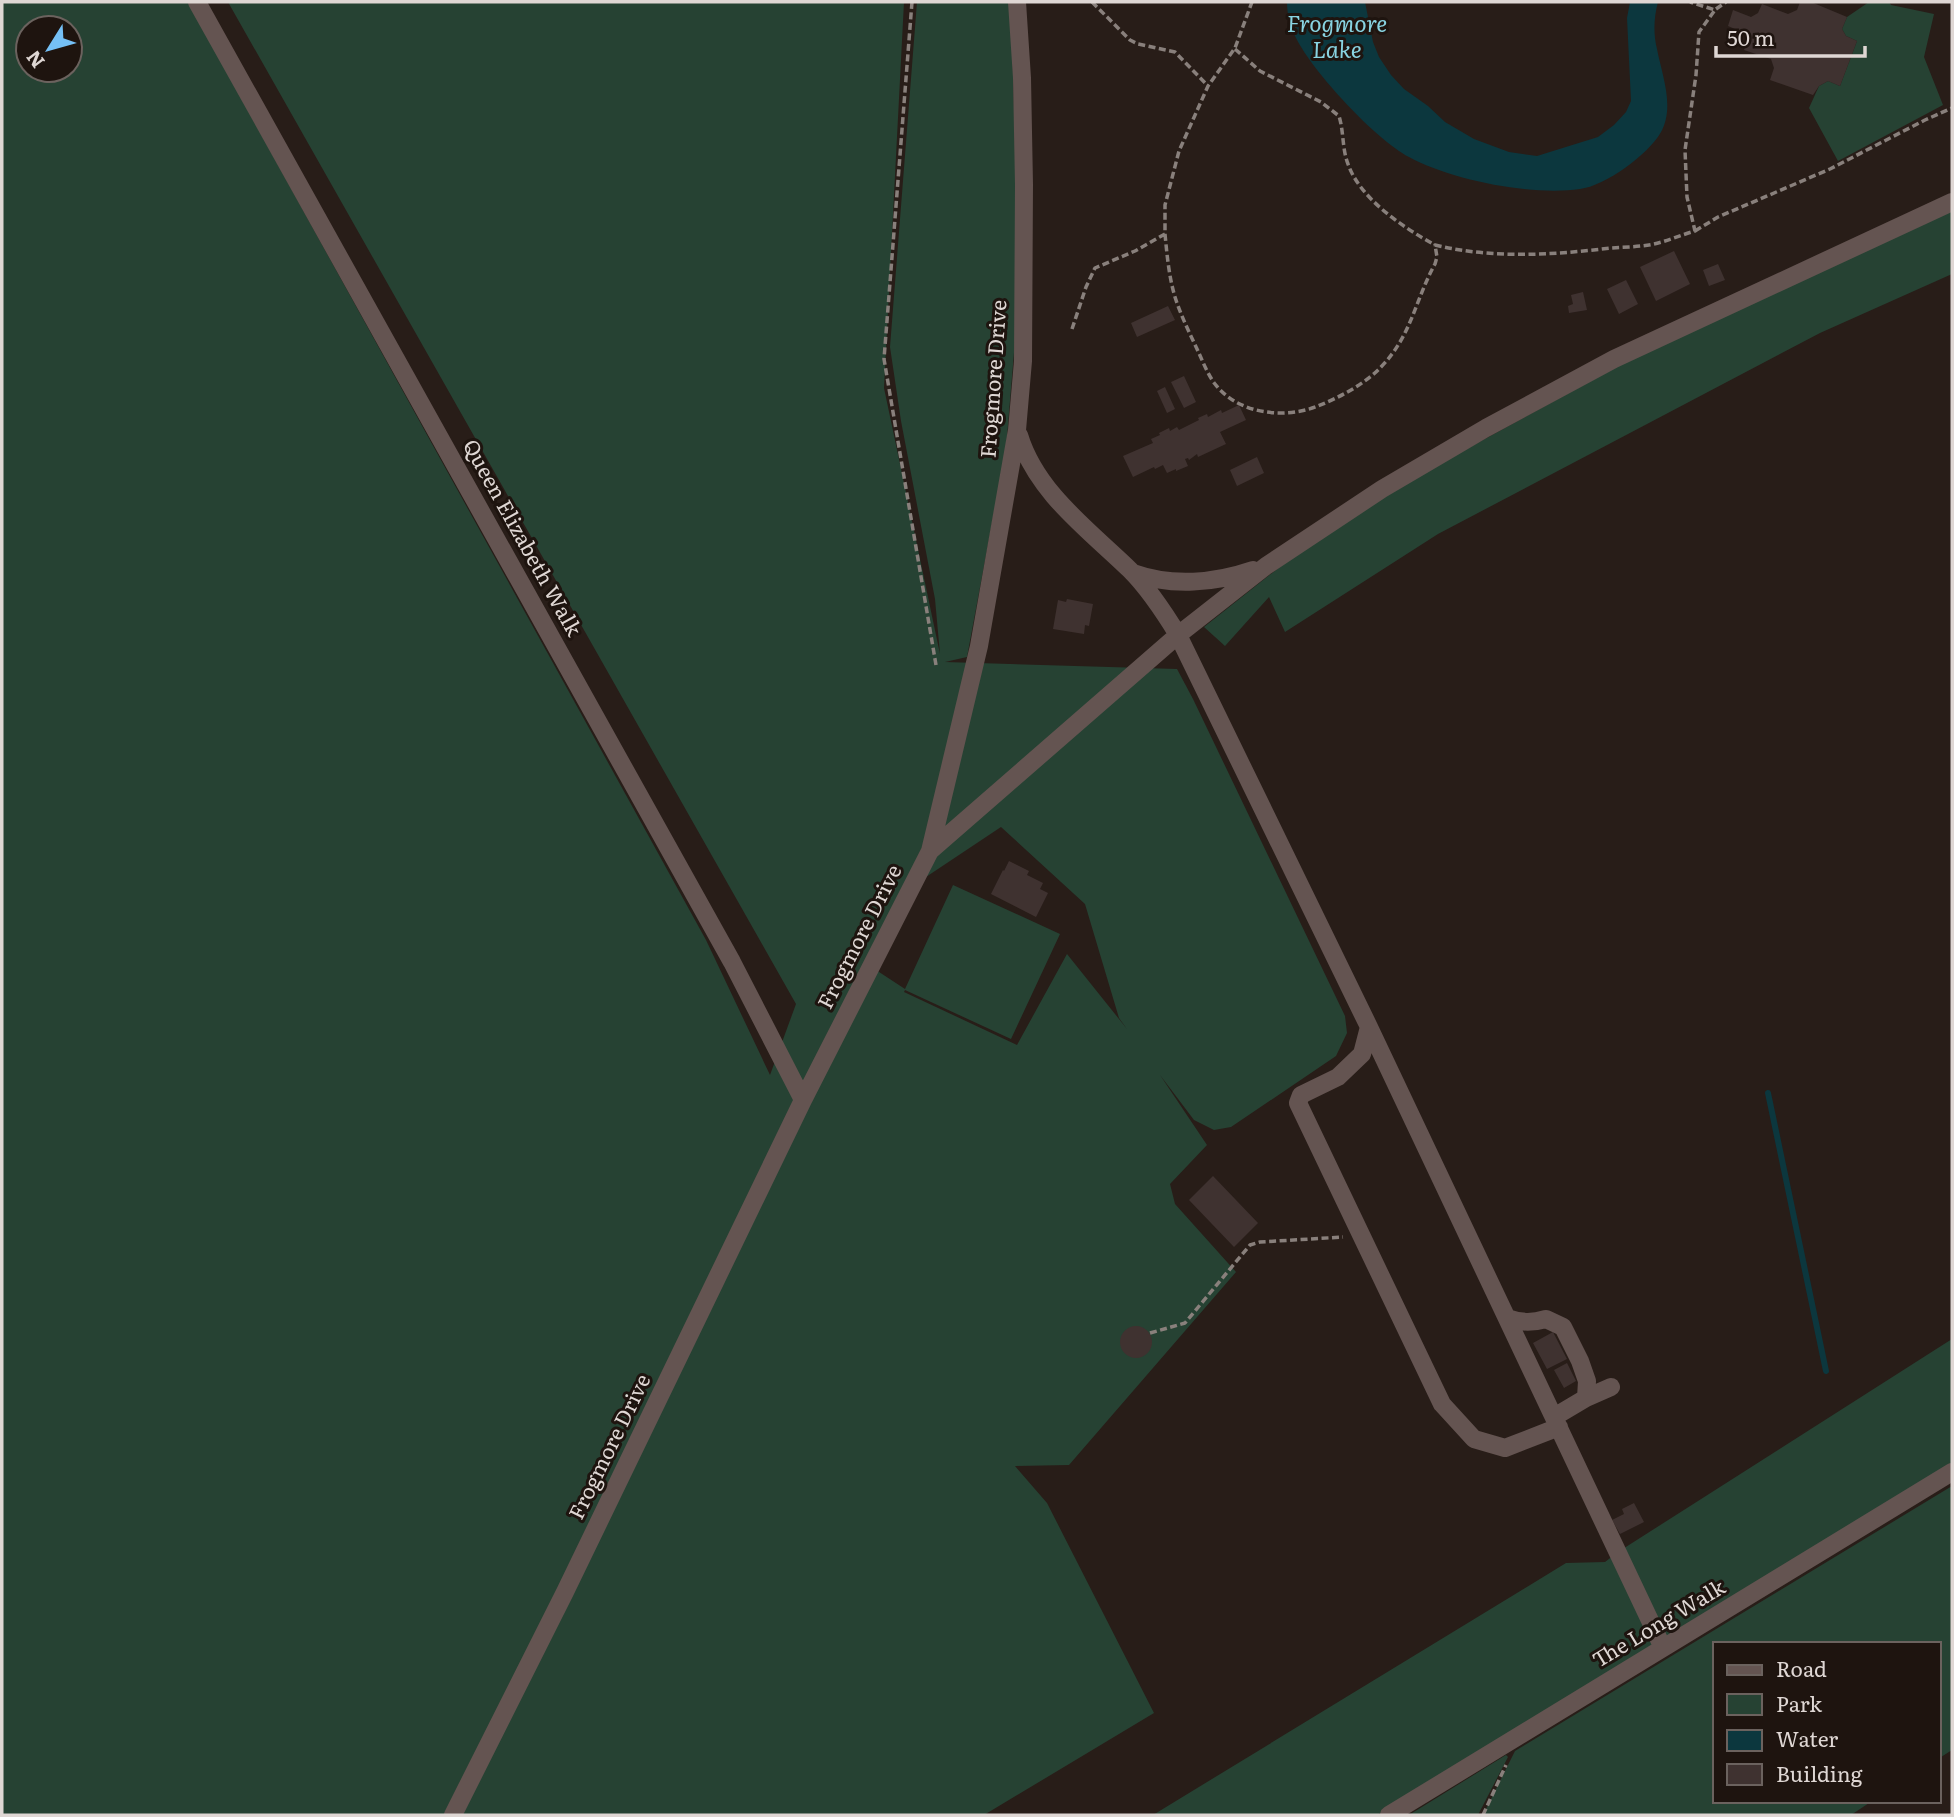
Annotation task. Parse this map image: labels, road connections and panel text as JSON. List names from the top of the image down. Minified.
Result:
{"streets":{"lane":["Frogmore Drive","Queen Elizabeth Walk","The Long Walk"]},"crossings":[["Frogmore Drive","Queen Elizabeth Walk"]],"water":["Frogmore Lake"],"legend":["Road","Park","Water","Building"],"scale_bar":"50 m","north":"bottom left"}
